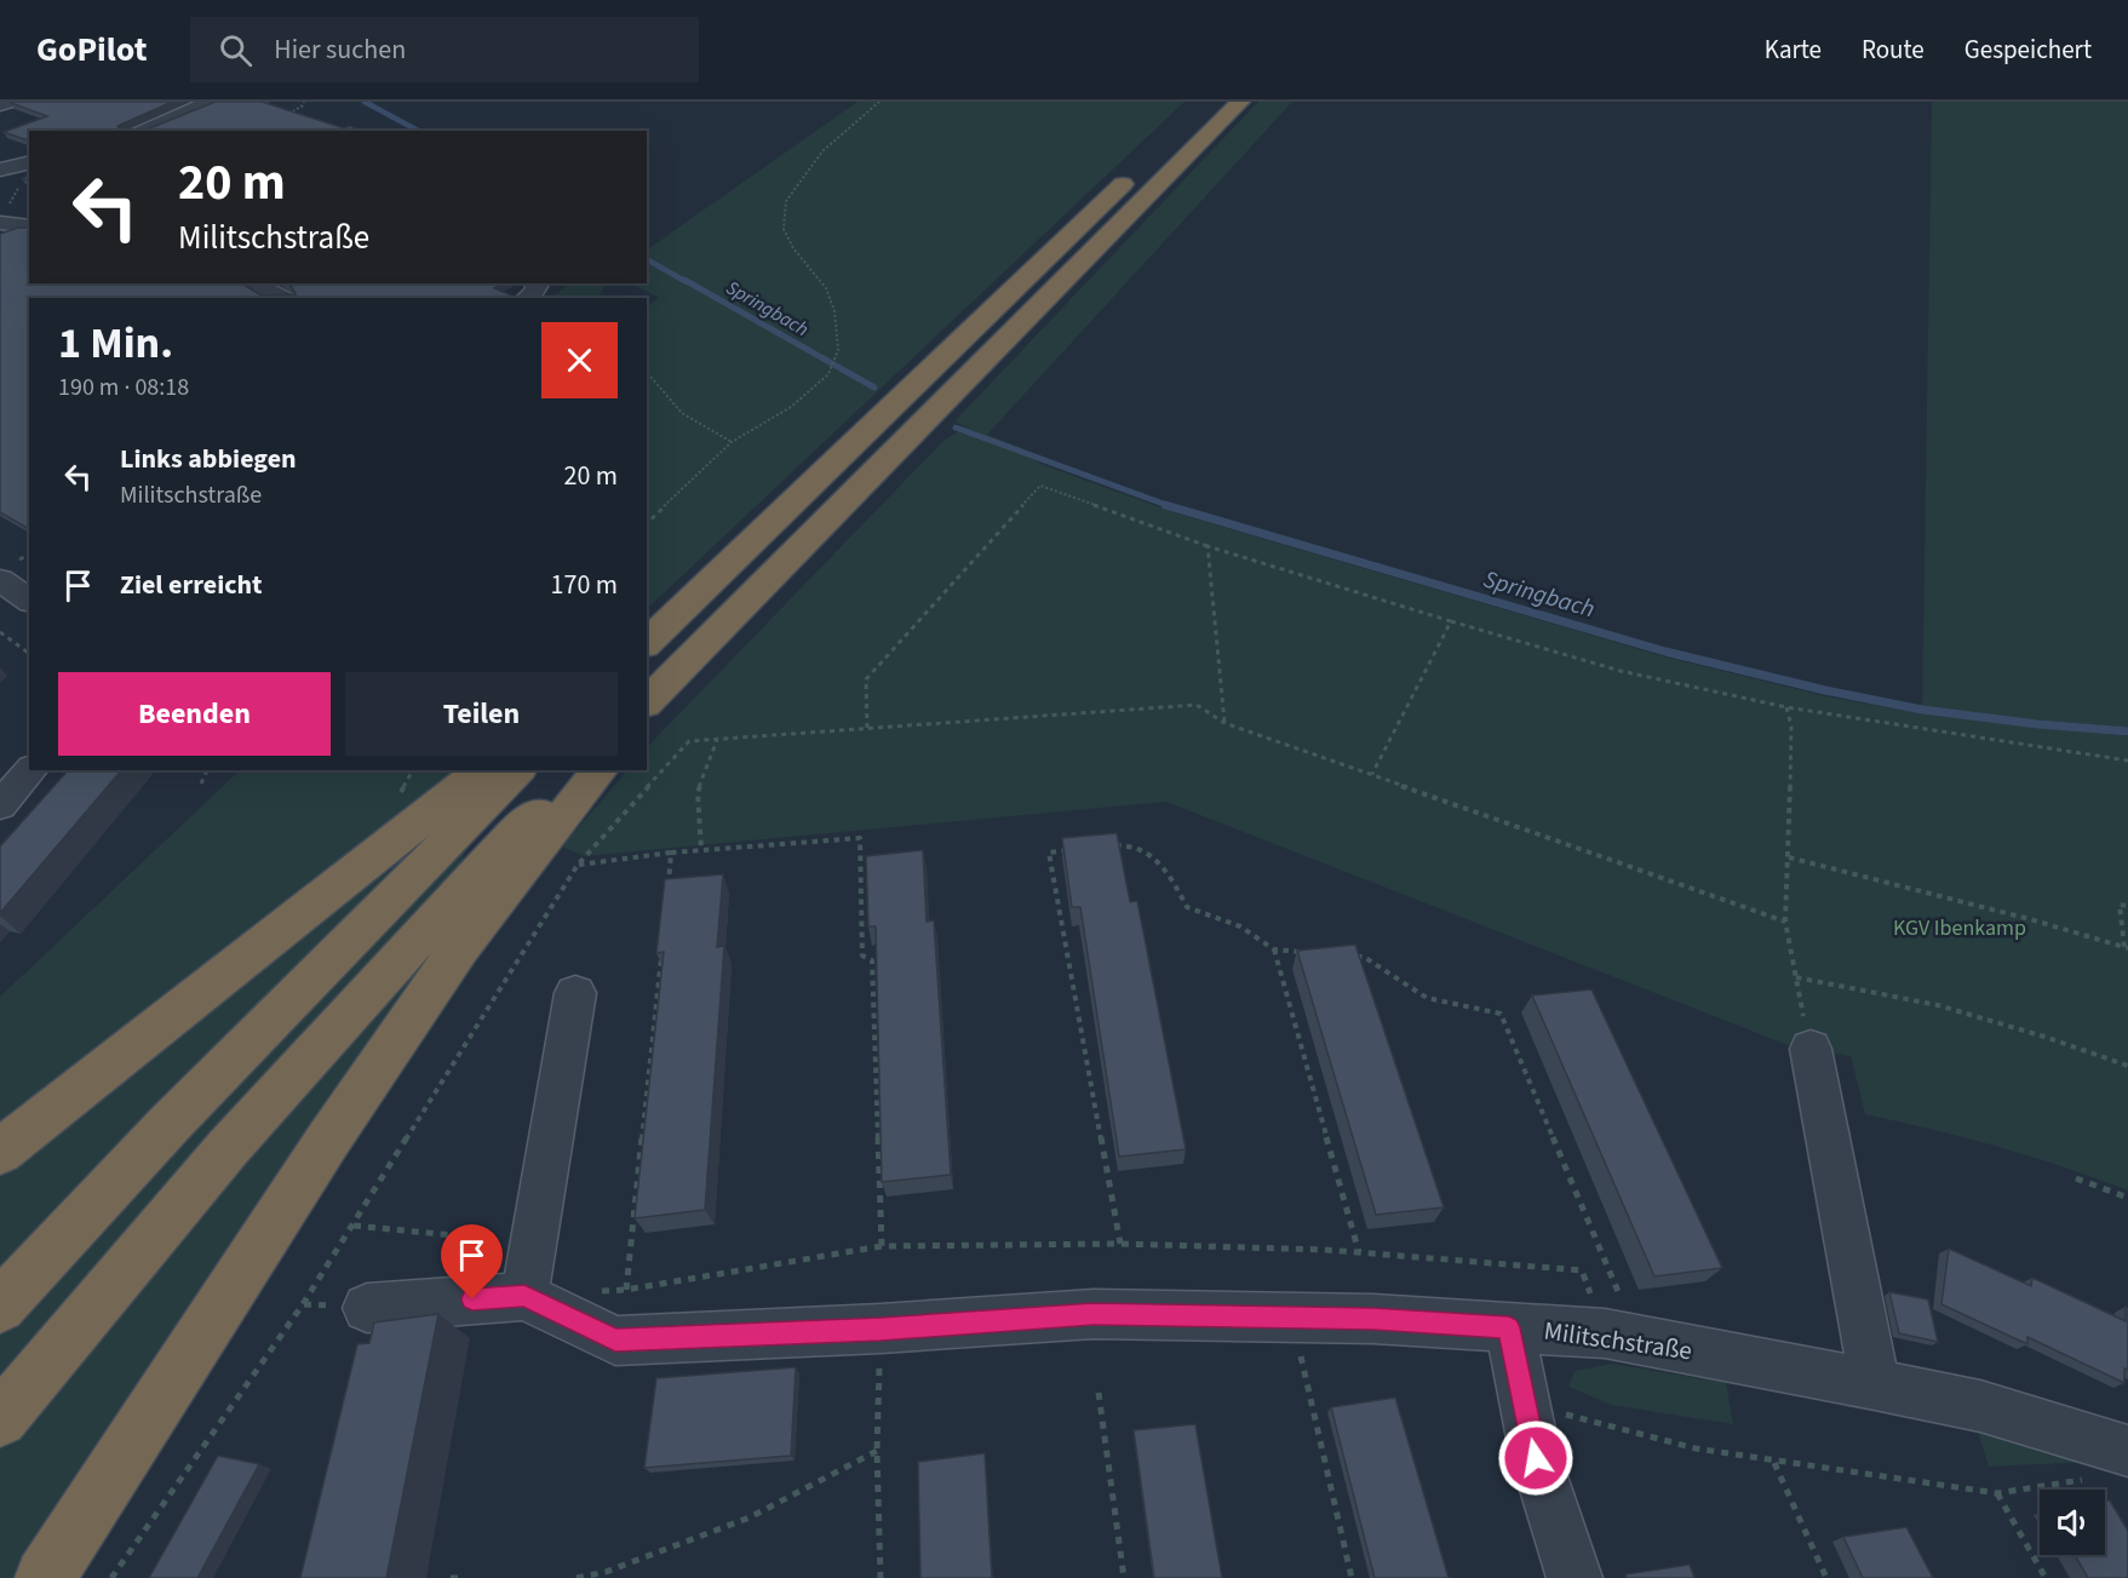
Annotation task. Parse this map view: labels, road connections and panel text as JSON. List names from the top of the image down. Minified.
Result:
{"streets":{"street":["Militschstraße"]},"water":["Springbach"],"parks":["KGV Ibenkamp"],"page":{"header":"GoPilot","search":"Hier suchen","nav":["Karte","Route","Gespeichert"],"turn":["20 m","Militschstraße"],"heading":["1 Min.","190 m · 08:18"],"list":[{"name":"Links abbiegen","note":"Militschstraße","value":"20 m"},{"name":"Ziel erreicht","value":"170 m"}],"buttons":["Beenden","Teilen"]}}
